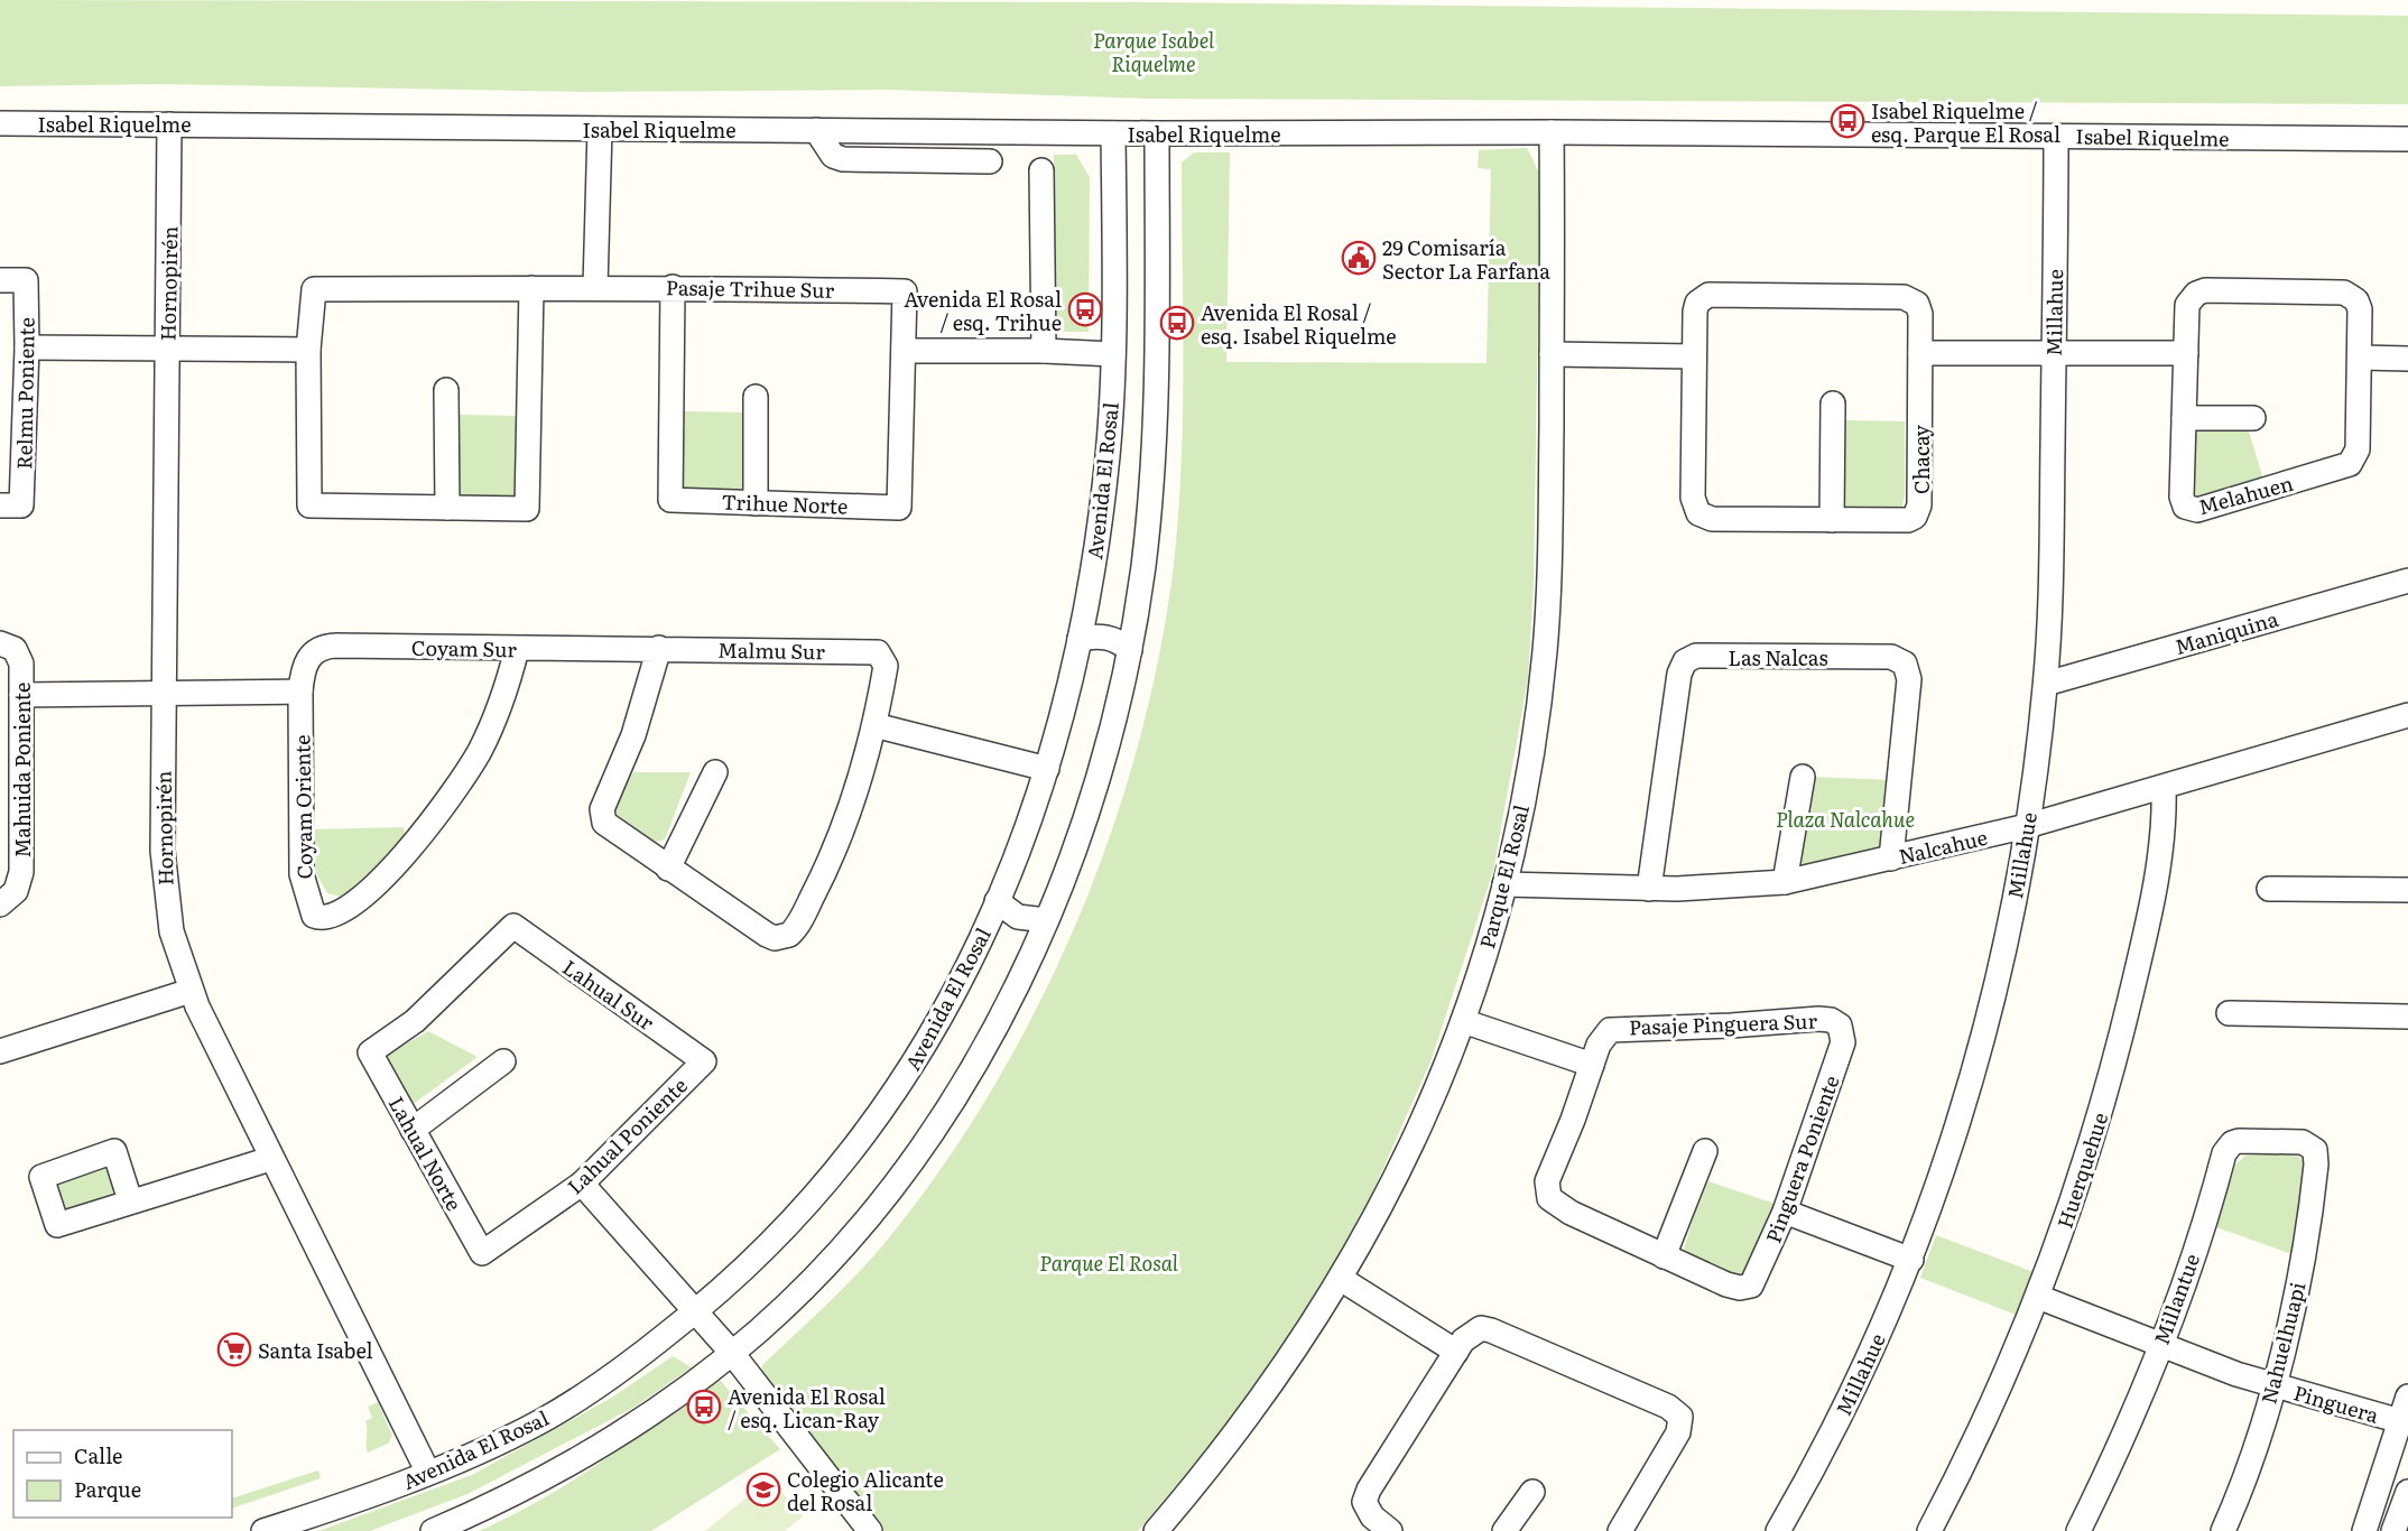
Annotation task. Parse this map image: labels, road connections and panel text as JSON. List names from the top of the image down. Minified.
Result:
{"streets":{"street":["Isabel Riquelme","Hornopirén","Pasaje Trihue Sur","Millahue","Relmu Poniente","Chacay","Avenida El Rosal","Melahuen","Trihue Norte","Maniquina","Coyam Sur","Malmu Sur","Las Nalcas","Mahuida Poniente","Coyam Oriente","Nalcahue","Parque El Rosal","Lahual Sur","Pasaje Pinguera Sur","Lahual Poniente","Lahual Norte","Pinguera Poniente","Huerquehue","Millantue","Nahuelhuapi","Pinguera"]},"crossings":[["Isabel Riquelme","Hornopirén"],["Isabel Riquelme","Millahue"],["Isabel Riquelme","Avenida El Rosal"],["Isabel Riquelme","Parque El Rosal"],["Hornopirén","Avenida El Rosal"],["Pasaje Trihue Sur","Trihue Norte"],["Millahue","Maniquina"],["Millahue","Nalcahue"],["Coyam Sur","Malmu Sur"],["Coyam Sur","Coyam Oriente"],["Las Nalcas","Nalcahue"],["Nalcahue","Parque El Rosal"],["Nalcahue","Huerquehue"],["Lahual Sur","Lahual Poniente"],["Lahual Sur","Lahual Norte"],["Pasaje Pinguera Sur","Pinguera Poniente"],["Lahual Poniente","Lahual Norte"],["Huerquehue","Pinguera"],["Millantue","Nahuelhuapi"],["Millantue","Pinguera"],["Nahuelhuapi","Pinguera"]],"parks":["Parque Isabel Riquelme","Plaza Nalcahue","Parque El Rosal"],"places":{"bus stop":["Isabel Riquelme / esq. Parque El Rosal","Avenida El Rosal / esq. Trihue","Avenida El Rosal / esq. Isabel Riquelme","Avenida El Rosal / esq. Lican-Ray"],"public building":["29 Comisaría Sector La Farfana"],"supermarket":["Santa Isabel"],"school or university":["Colegio Alicante del Rosal"]},"legend":["Calle","Parque"]}
